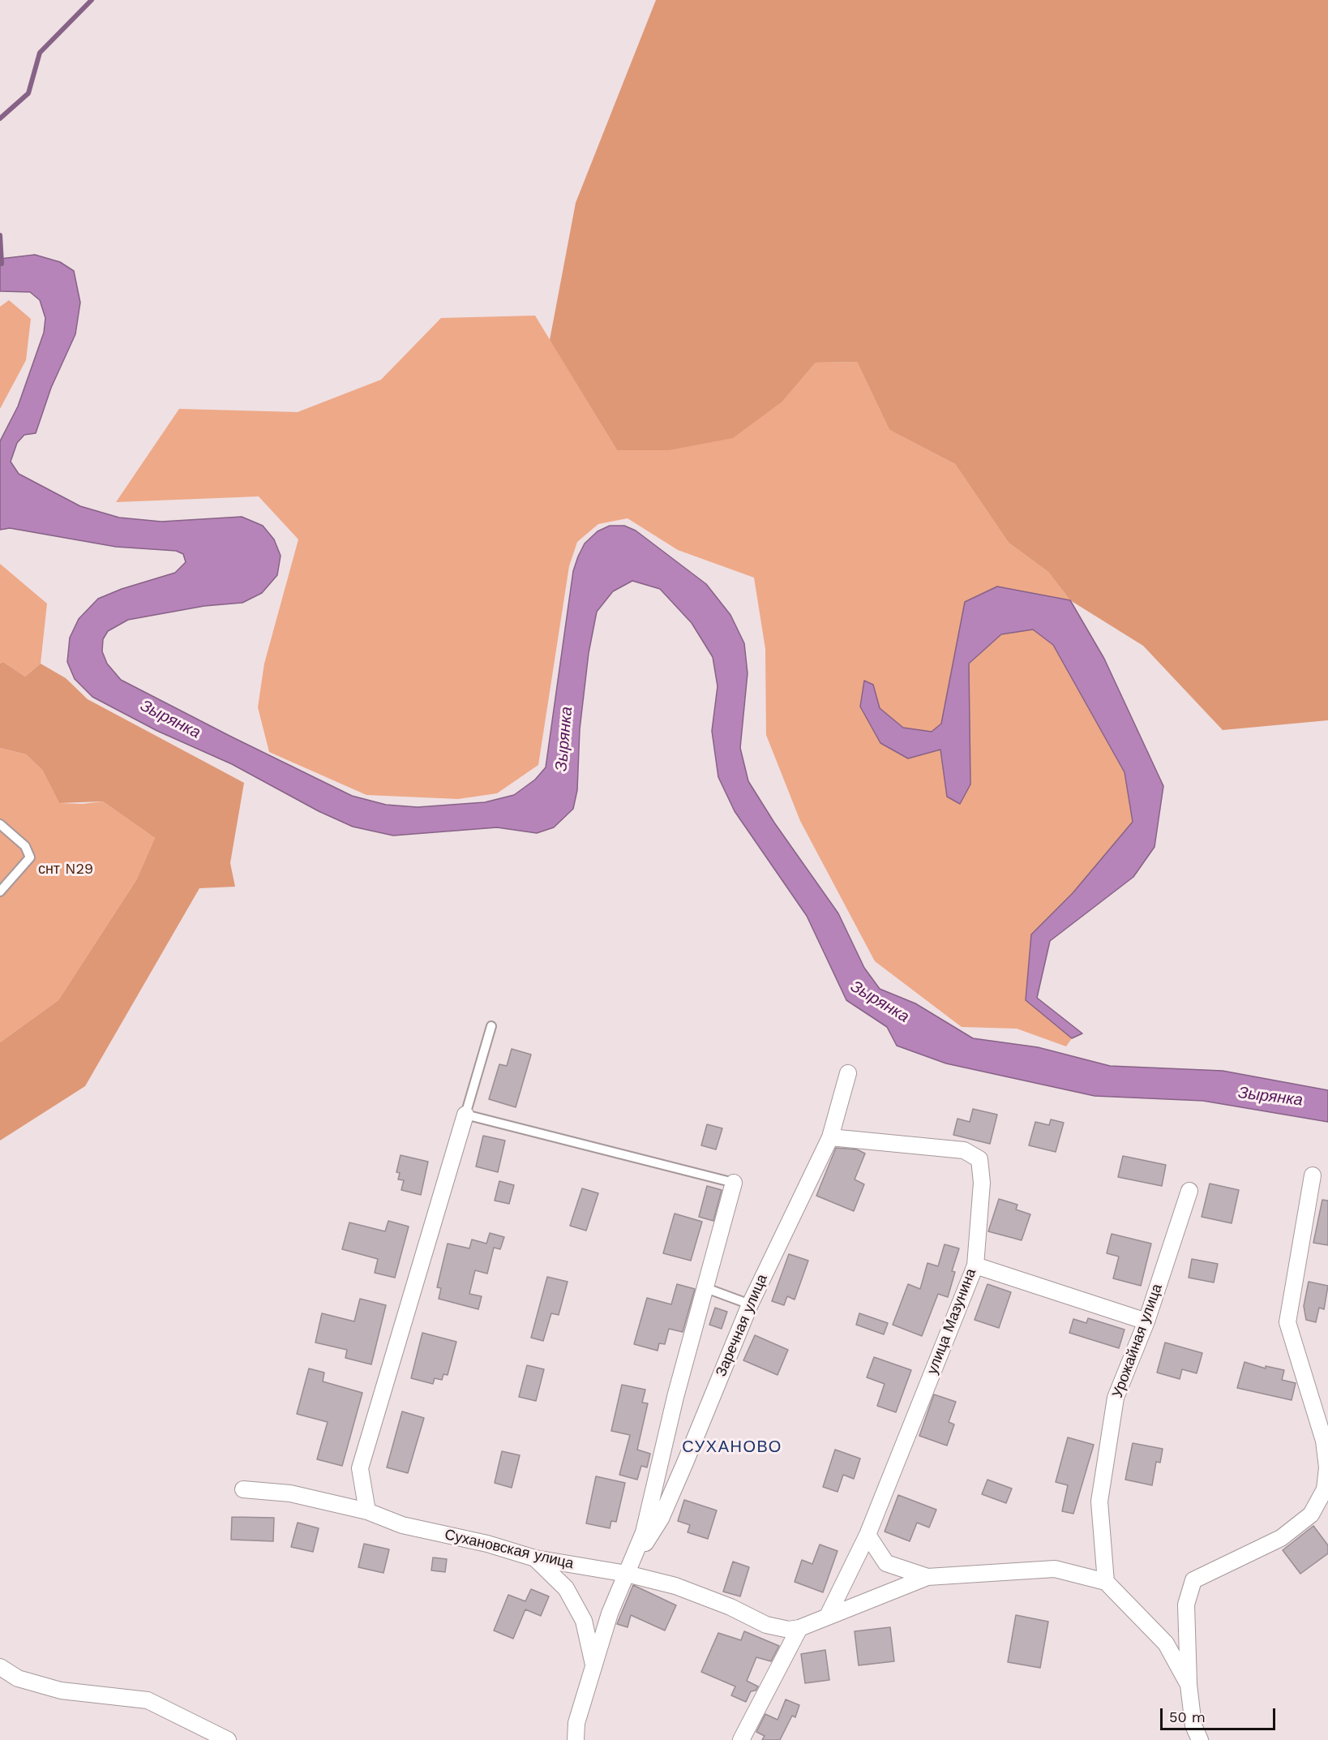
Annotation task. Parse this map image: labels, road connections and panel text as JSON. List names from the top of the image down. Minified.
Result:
{"streets":{"street":["улица Мазунина","Заречная улица","Урожайная улица","Сухановская улица"]},"crossings":[["улица Мазунина","Заречная улица"],["улица Мазунина","Сухановская улица"],["Заречная улица","Сухановская улица"],["Урожайная улица","Сухановская улица"]],"districts":["СУХАНОВО"],"water":["Зырянка"],"parks":["снт N29"],"scale_bar":"50 m"}
